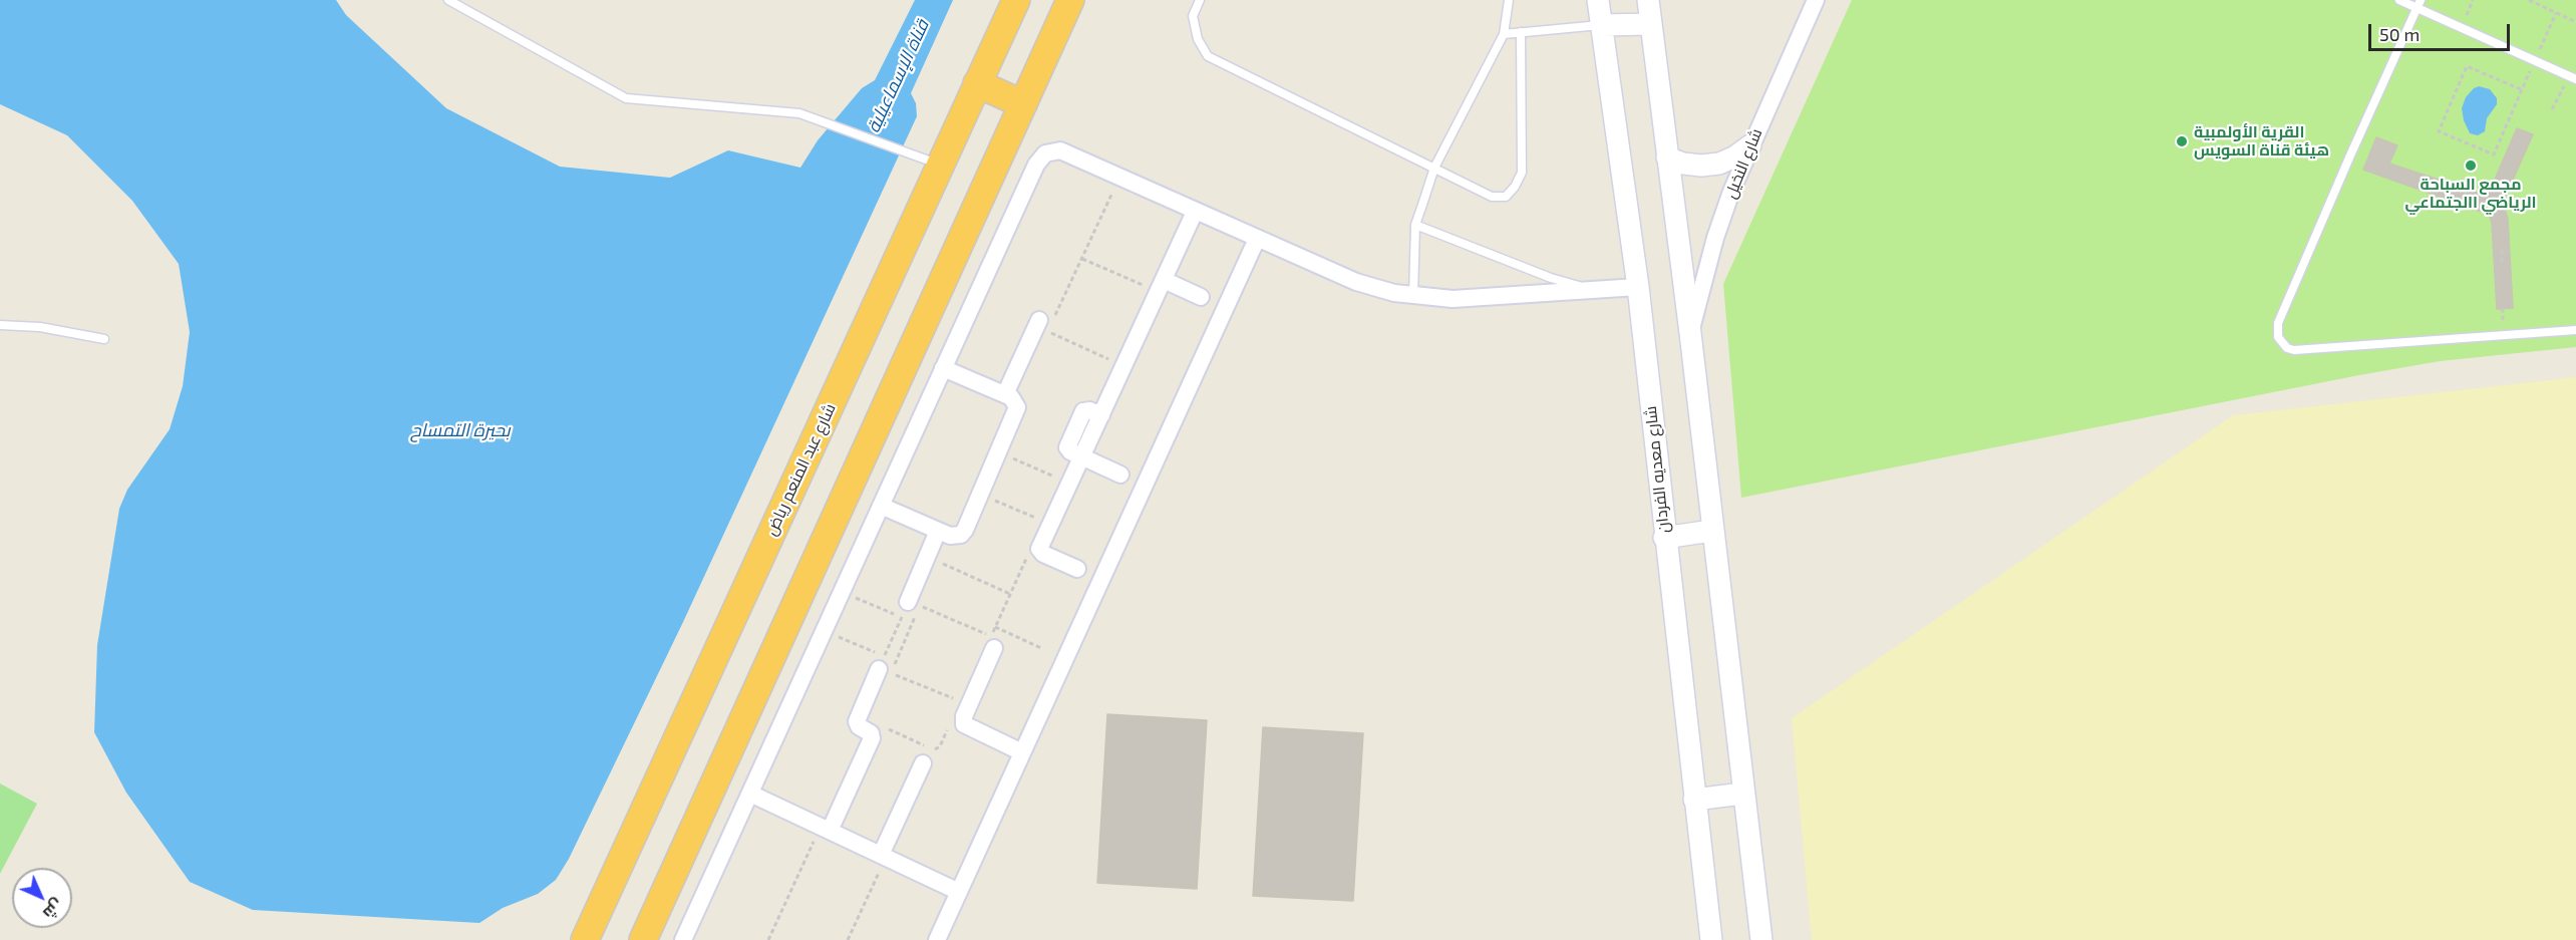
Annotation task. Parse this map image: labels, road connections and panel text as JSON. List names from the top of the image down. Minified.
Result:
{"streets":{"highway":["شارع عبد المنعم رياض"],"street":["شارع النخيل","شارع معديه الفردان"]},"water":["قناة الإسماعيلية","بحيرة التمساح"],"places":["القرية الأولمبية هيئة قناة السويس","مجمع السباحة الرياضي االجتماعي"],"scale_bar":"50 m","north":"bottom right"}
